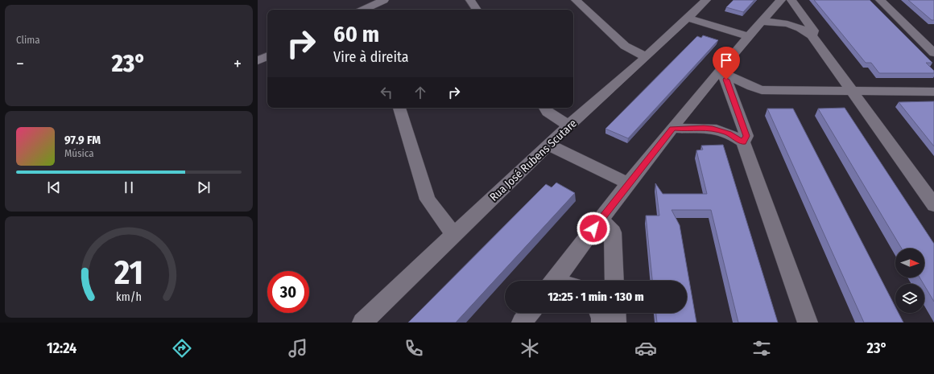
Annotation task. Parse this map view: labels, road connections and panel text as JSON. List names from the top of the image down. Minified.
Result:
{"streets":{"street":["Rua José Rubens Scutare"]},"north":"right","page":{"tile":"Clima","turn":["60 m","Vire à direita"],"heat":["−","23°","+"],"song":["97.9 FM","Música"],"limit":"30","trip":"12:25 · 1 min · 130 m","tabs":["12:24","23°"],"gauge":["21","km/h"]}}
